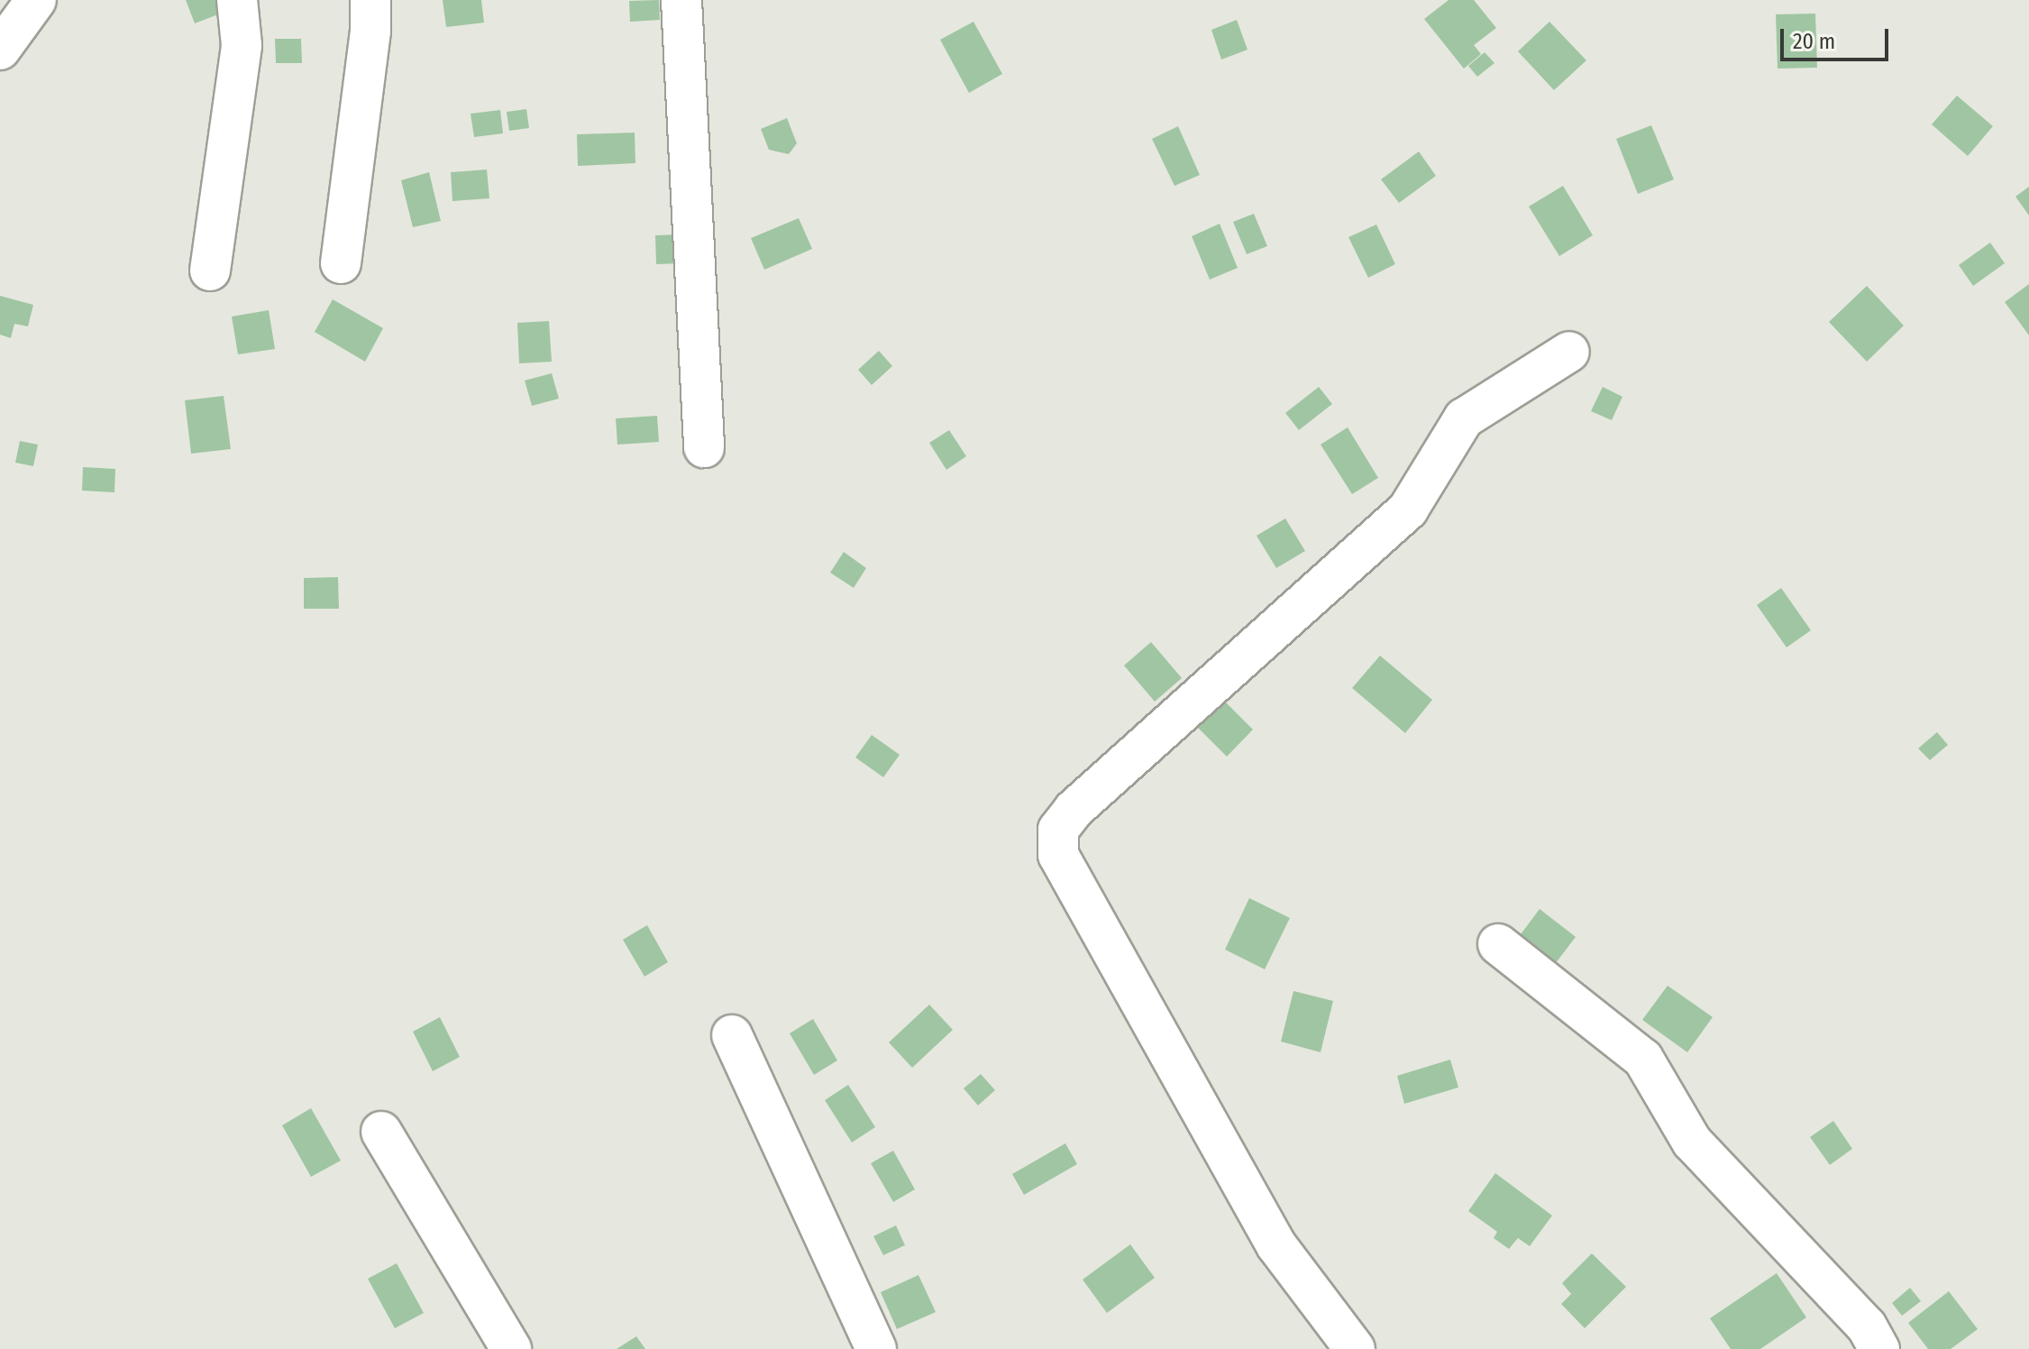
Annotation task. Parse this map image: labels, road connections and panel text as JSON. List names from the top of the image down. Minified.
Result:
{"scale_bar":"20 m"}
